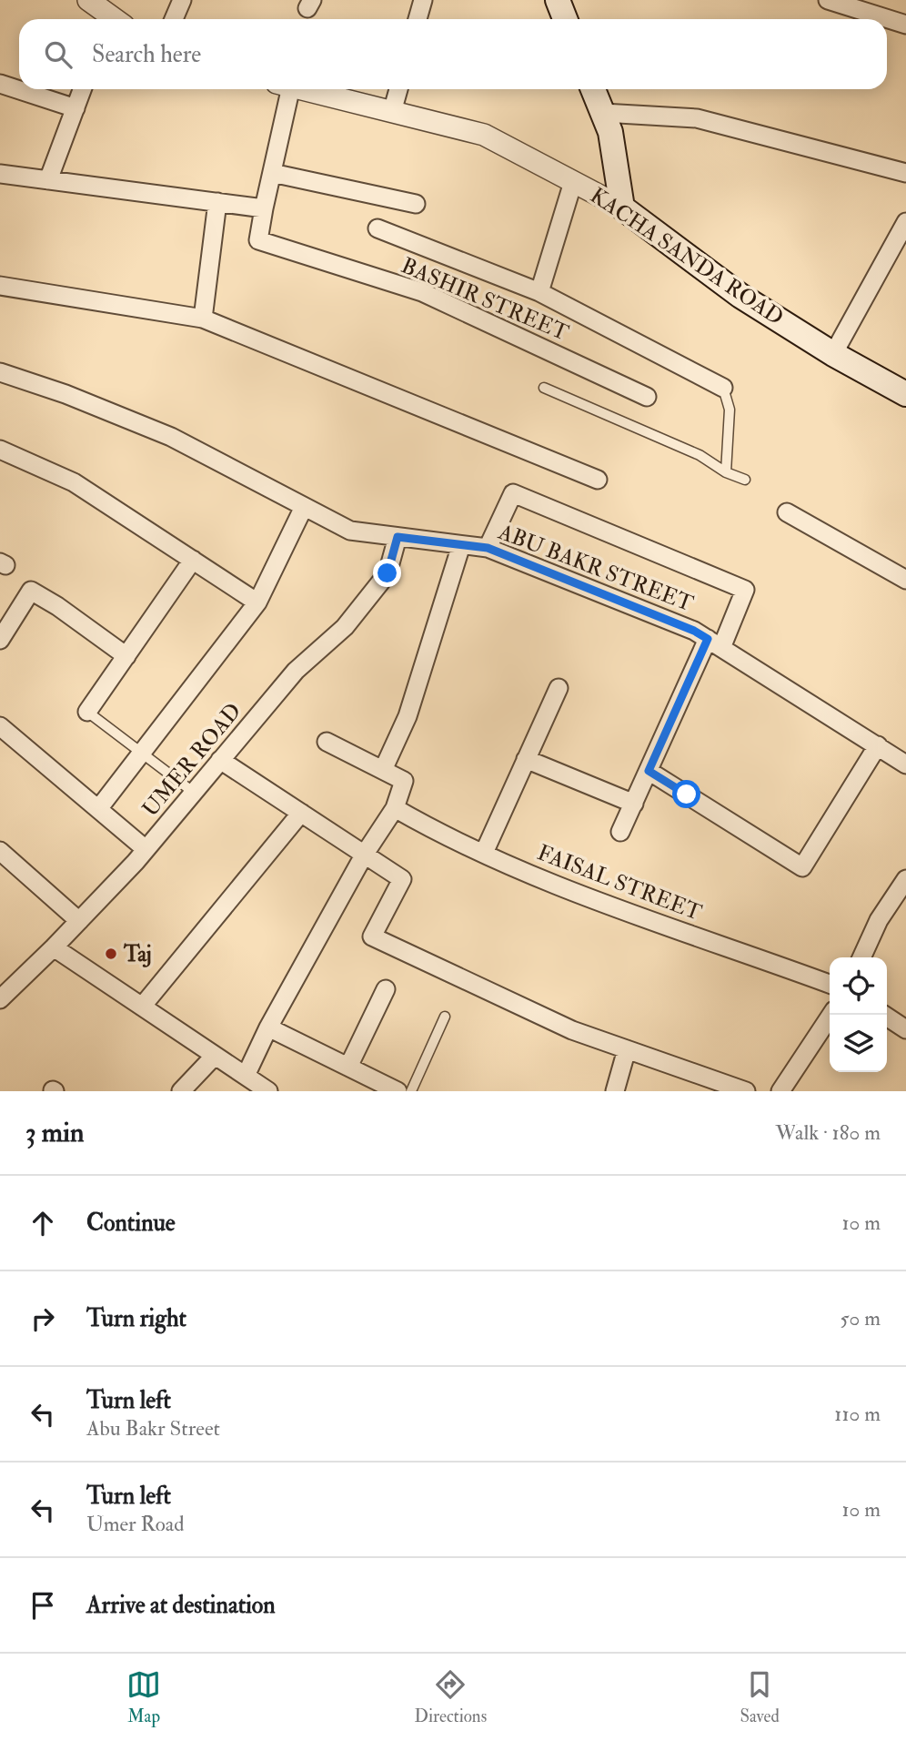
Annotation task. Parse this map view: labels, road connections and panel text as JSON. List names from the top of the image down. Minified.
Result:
{"streets":{"main road":["KACHA SANDA ROAD"],"street":["BASHIR STREET","ABU BAKR STREET","UMER ROAD","FAISAL STREET"]},"crossings":[["ABU BAKR STREET","UMER ROAD"]],"places":["Taj"],"page":{"search":"Search here","heading":["3 min","Walk · 180 m"],"list":[["Continue","10 m"],["Turn right","50 m"],["Turn left","Abu Bakr Street","110 m"],["Turn left","Umer Road","10 m"],"Arrive at destination"],"nav":["Map","Directions","Saved"]}}
